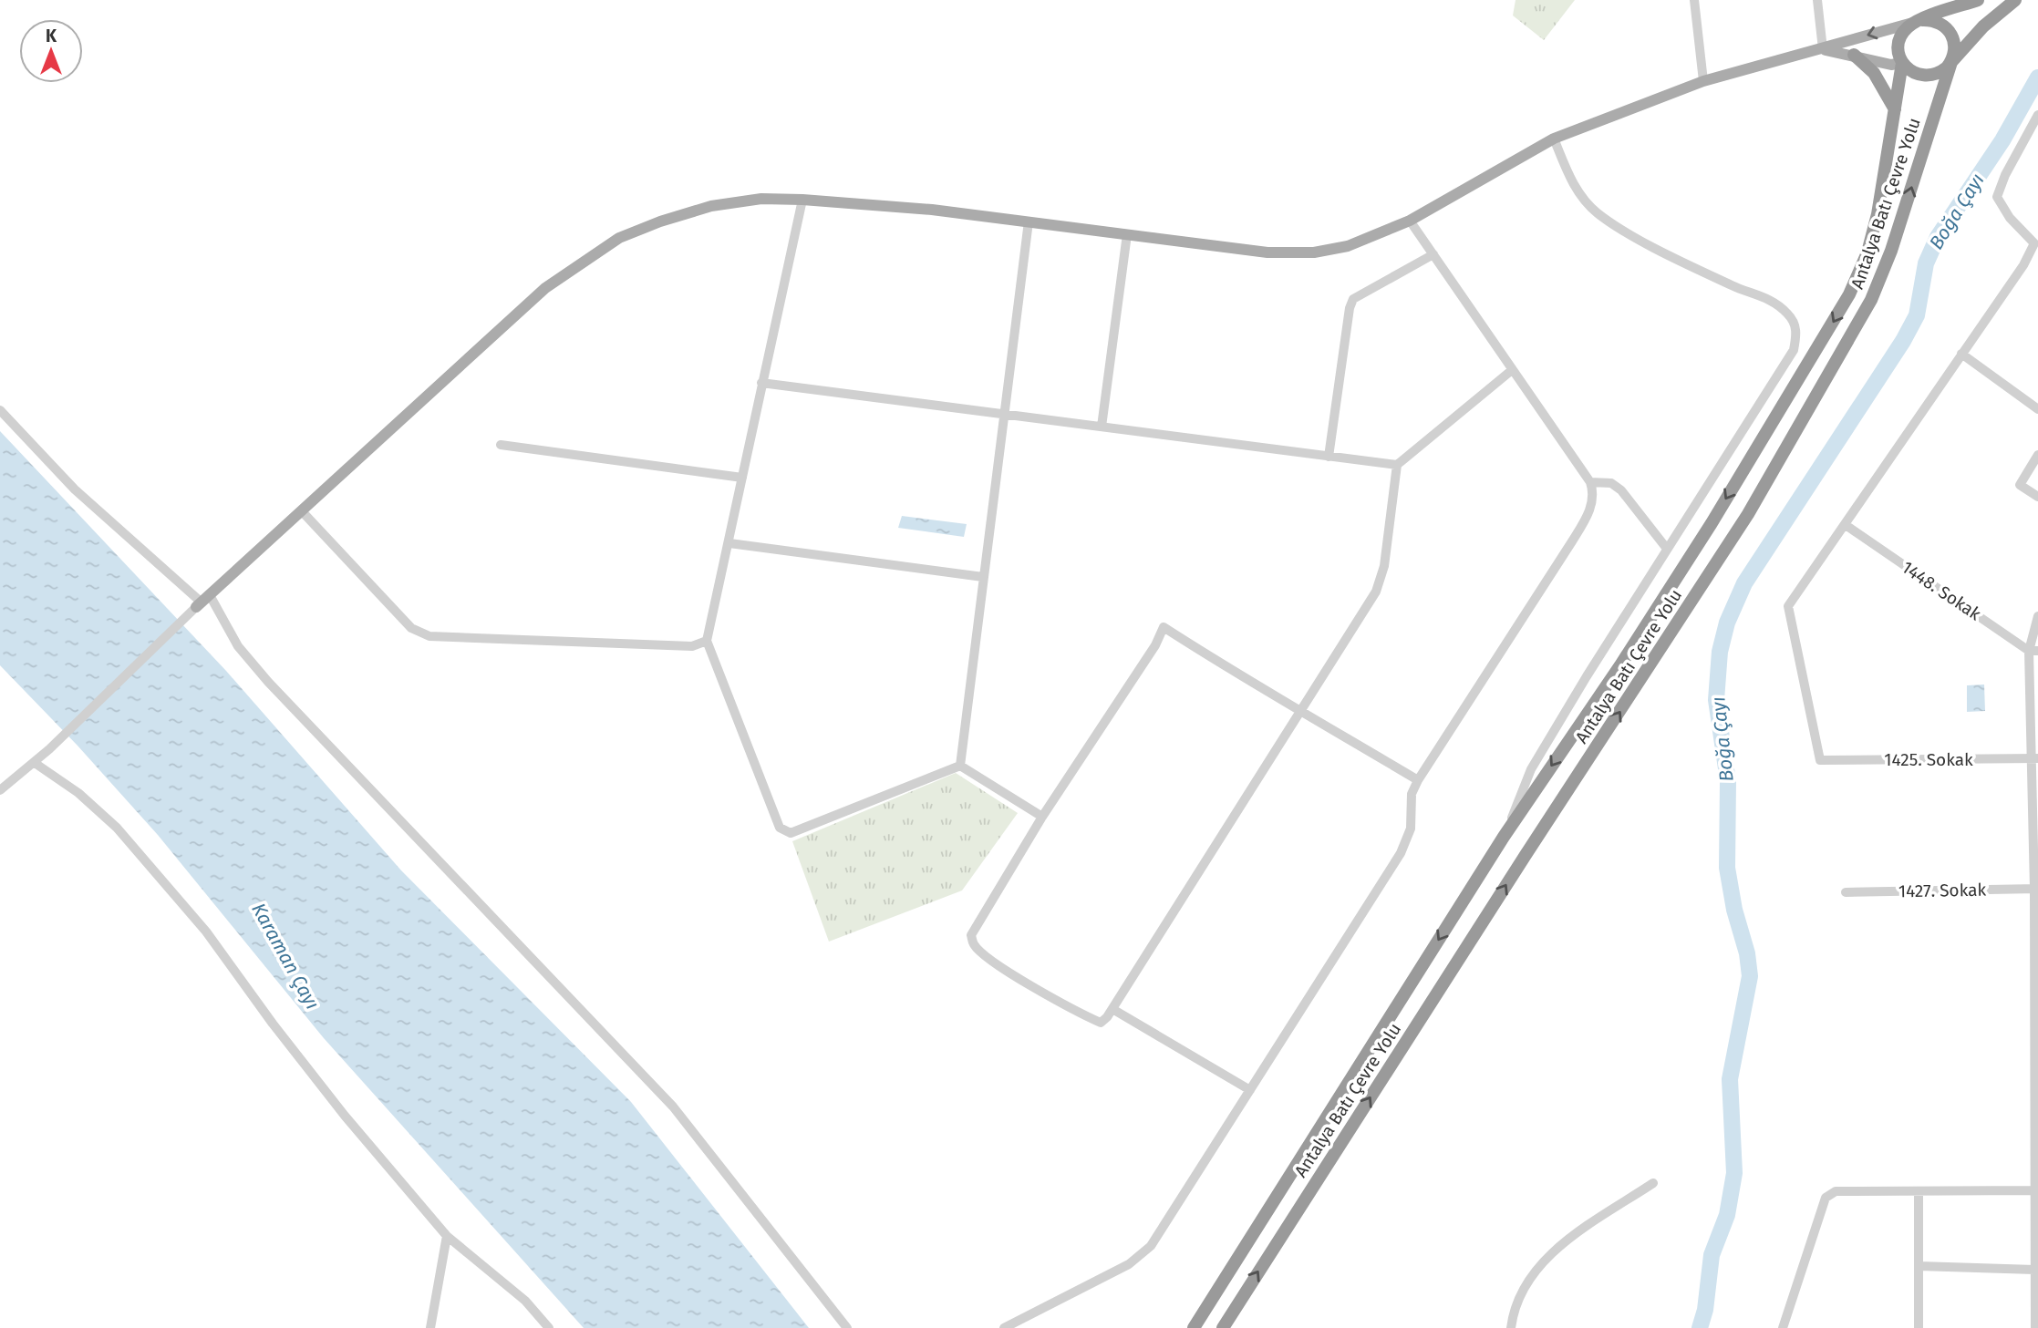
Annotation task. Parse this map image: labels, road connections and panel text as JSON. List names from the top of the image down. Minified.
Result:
{"streets":{"highway":["Antalya Batı Çevre Yolu"],"street":["1448. Sokak","1425. Sokak","1427. Sokak"]},"crossings":[["1448. Sokak","1425. Sokak"]],"water":["Boğa Çayı","Karaman Çayı"],"north":"top"}
